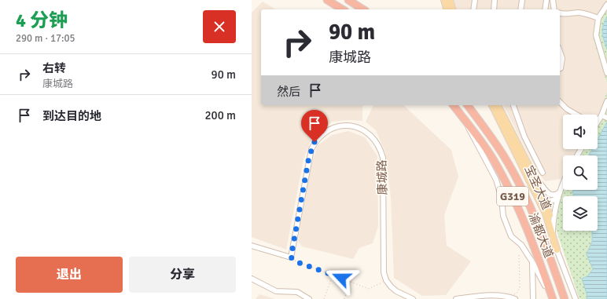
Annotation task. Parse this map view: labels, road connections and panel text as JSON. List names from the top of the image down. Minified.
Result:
{"streets":{"highway":["G319","渝都大道"],"main road":["宝圣大道"],"street":["康城路"]},"page":{"heading":["4 分钟","290 m · 17:05"],"turn":["90 m","康城路"],"list":[{"name":"右转","note":"康城路","value":"90 m"},{"name":"到达目的地","value":"200 m"}],"then":"然后","buttons":["退出","分享"]}}
